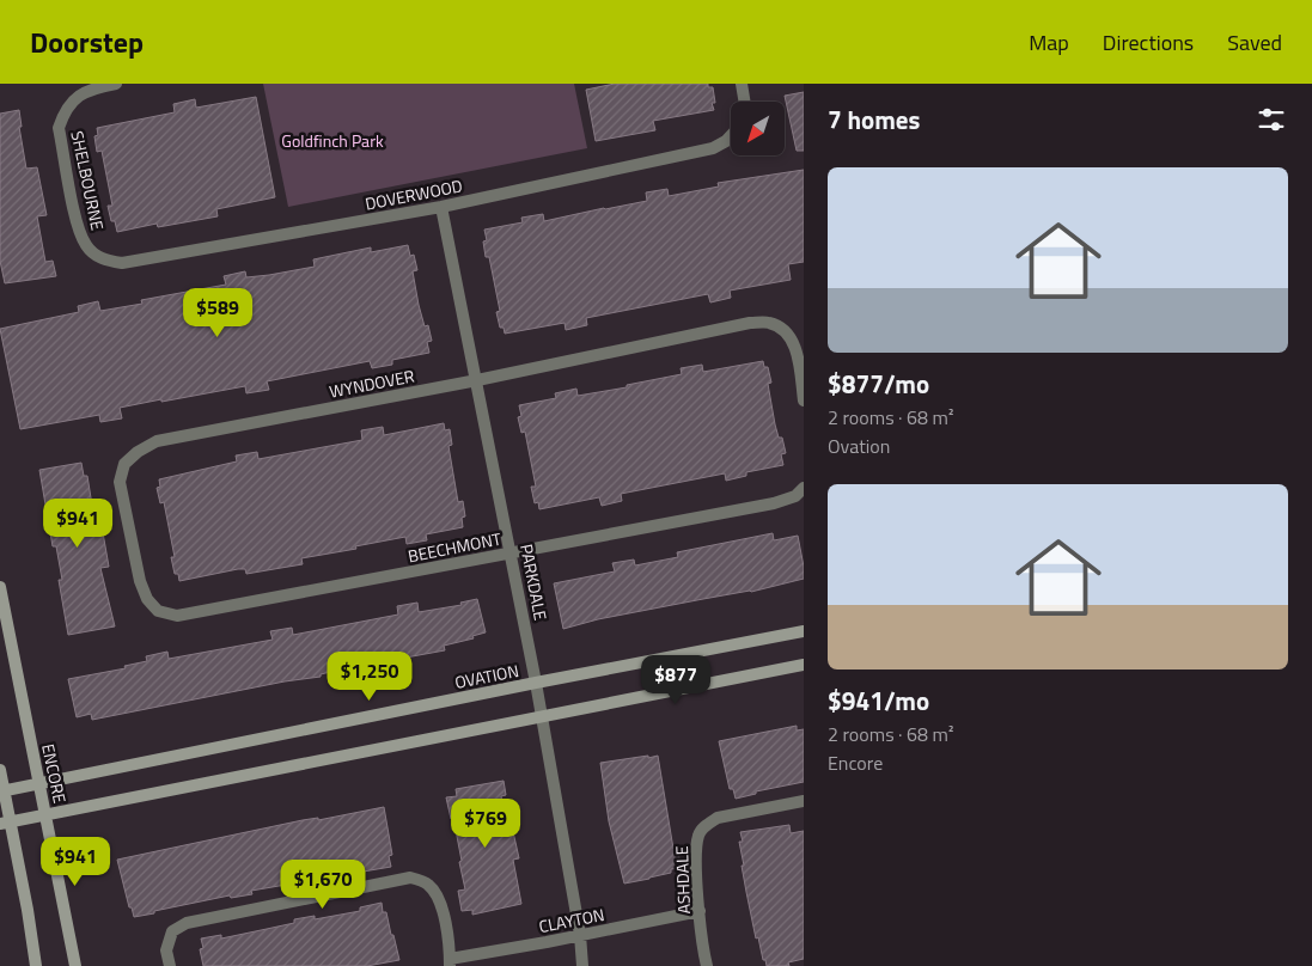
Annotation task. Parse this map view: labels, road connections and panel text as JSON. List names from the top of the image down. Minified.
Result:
{"streets":{"street":["SHELBOURNE","DOVERWOOD","WYNDOVER","BEECHMONT","PARKDALE","OVATION","ENCORE","ASHDALE","CLAYTON"]},"crossings":[["SHELBOURNE","DOVERWOOD"],["DOVERWOOD","PARKDALE"],["WYNDOVER","BEECHMONT"],["WYNDOVER","PARKDALE"],["BEECHMONT","PARKDALE"],["PARKDALE","OVATION"],["PARKDALE","CLAYTON"],["OVATION","ENCORE"],["ASHDALE","CLAYTON"]],"parks":["Goldfinch Park"],"north":"bottom left","page":{"header":"Doorstep","nav":["Map","Directions","Saved"],"heading":"7 homes","list":[{"name":"$877/mo","note":"2 rooms · 68 m² · Ovation"},{"name":"$941/mo","note":"2 rooms · 68 m² · Encore"}],"price":["$589","$941","$1,250","$877","$769","$941","$1,670"]}}
